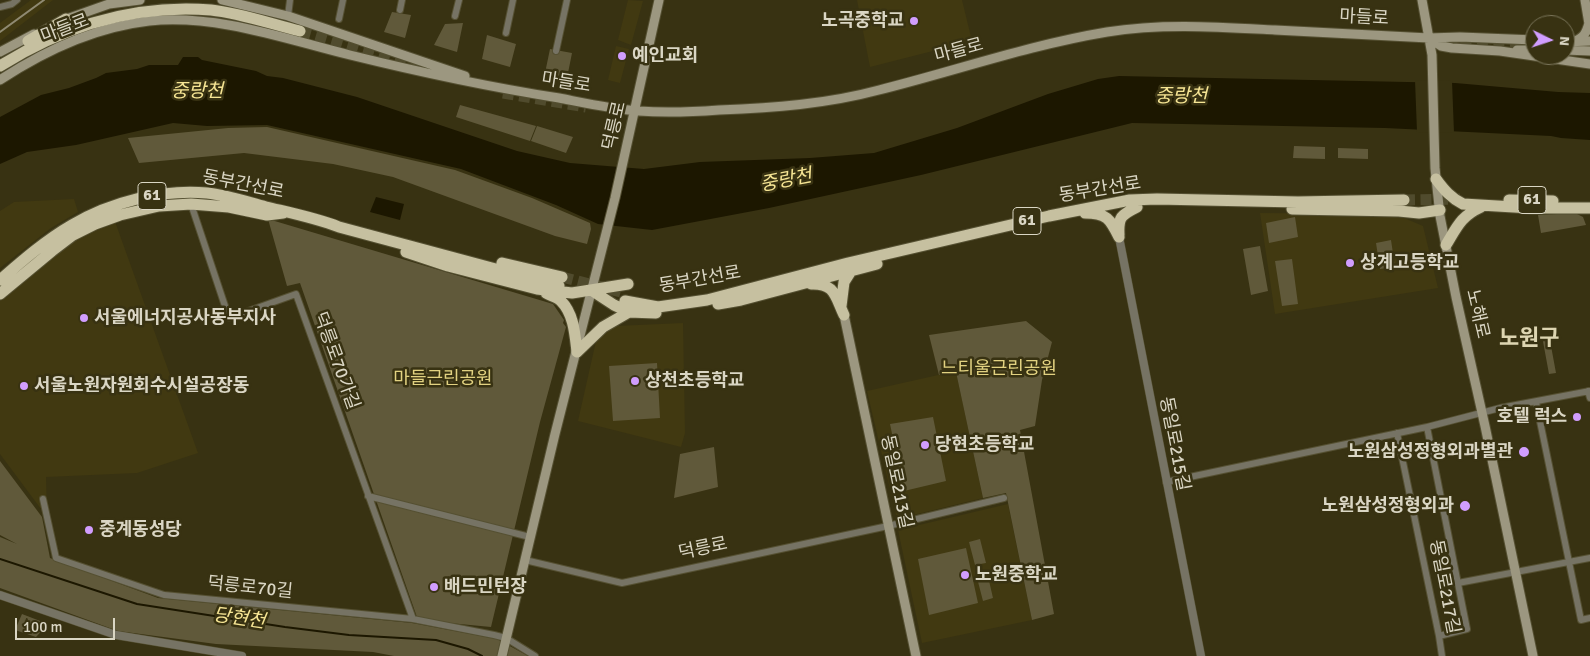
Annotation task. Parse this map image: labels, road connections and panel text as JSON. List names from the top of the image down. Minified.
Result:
{"streets":{"highway":["동부간선로","61"],"main road":["마들로","덕릉로","노해로","동일로213길"],"street":["덕릉로70가길","동일로215길","동일로217길","덕릉로70길"]},"crossings":[["마들로","덕릉로"],["마들로","노해로"],["덕릉로","동일로213길"],["덕릉로","덕릉로70길"],["덕릉로70가길","덕릉로70길"]],"districts":["노원구"],"water":["중랑천","당현천"],"parks":["느티울근린공원","마들근린공원"],"places":["노곡중학교","예인교회","상계고등학교","서울에너지공사동부지사","상천초등학교","서울노원자원회수시설공장동","호텔 럭스","당현초등학교","노원삼성정형외과별관","노원삼성정형외과","중계동성당","노원중학교","배드민턴장"],"scale_bar":"100 m","north":"right"}
